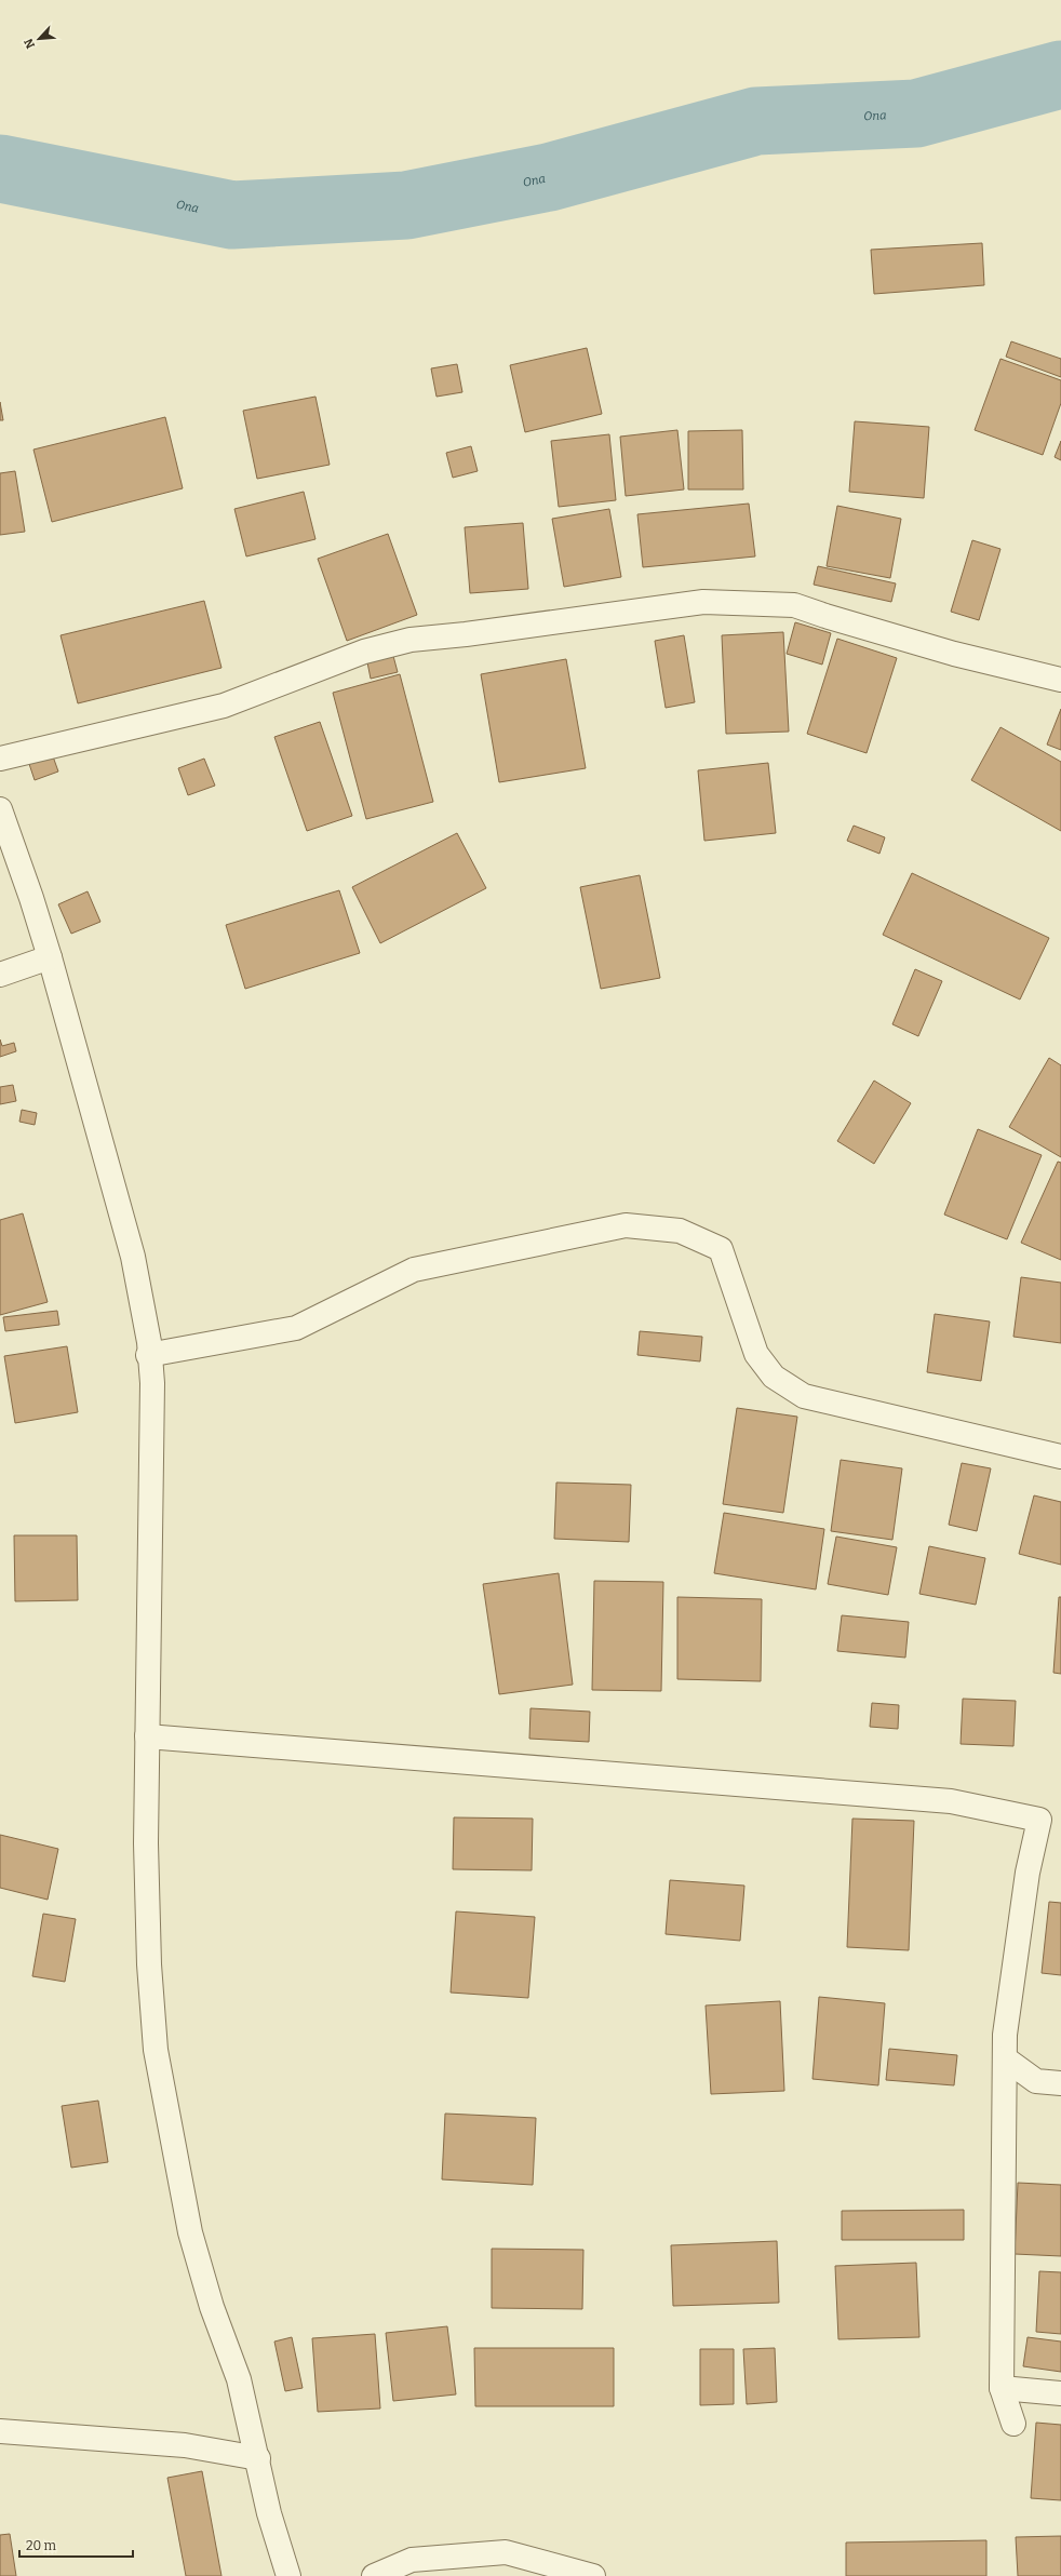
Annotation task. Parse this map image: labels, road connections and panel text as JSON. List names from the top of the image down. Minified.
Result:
{"water":["Ona"],"scale_bar":"20 m","north":"bottom left"}
